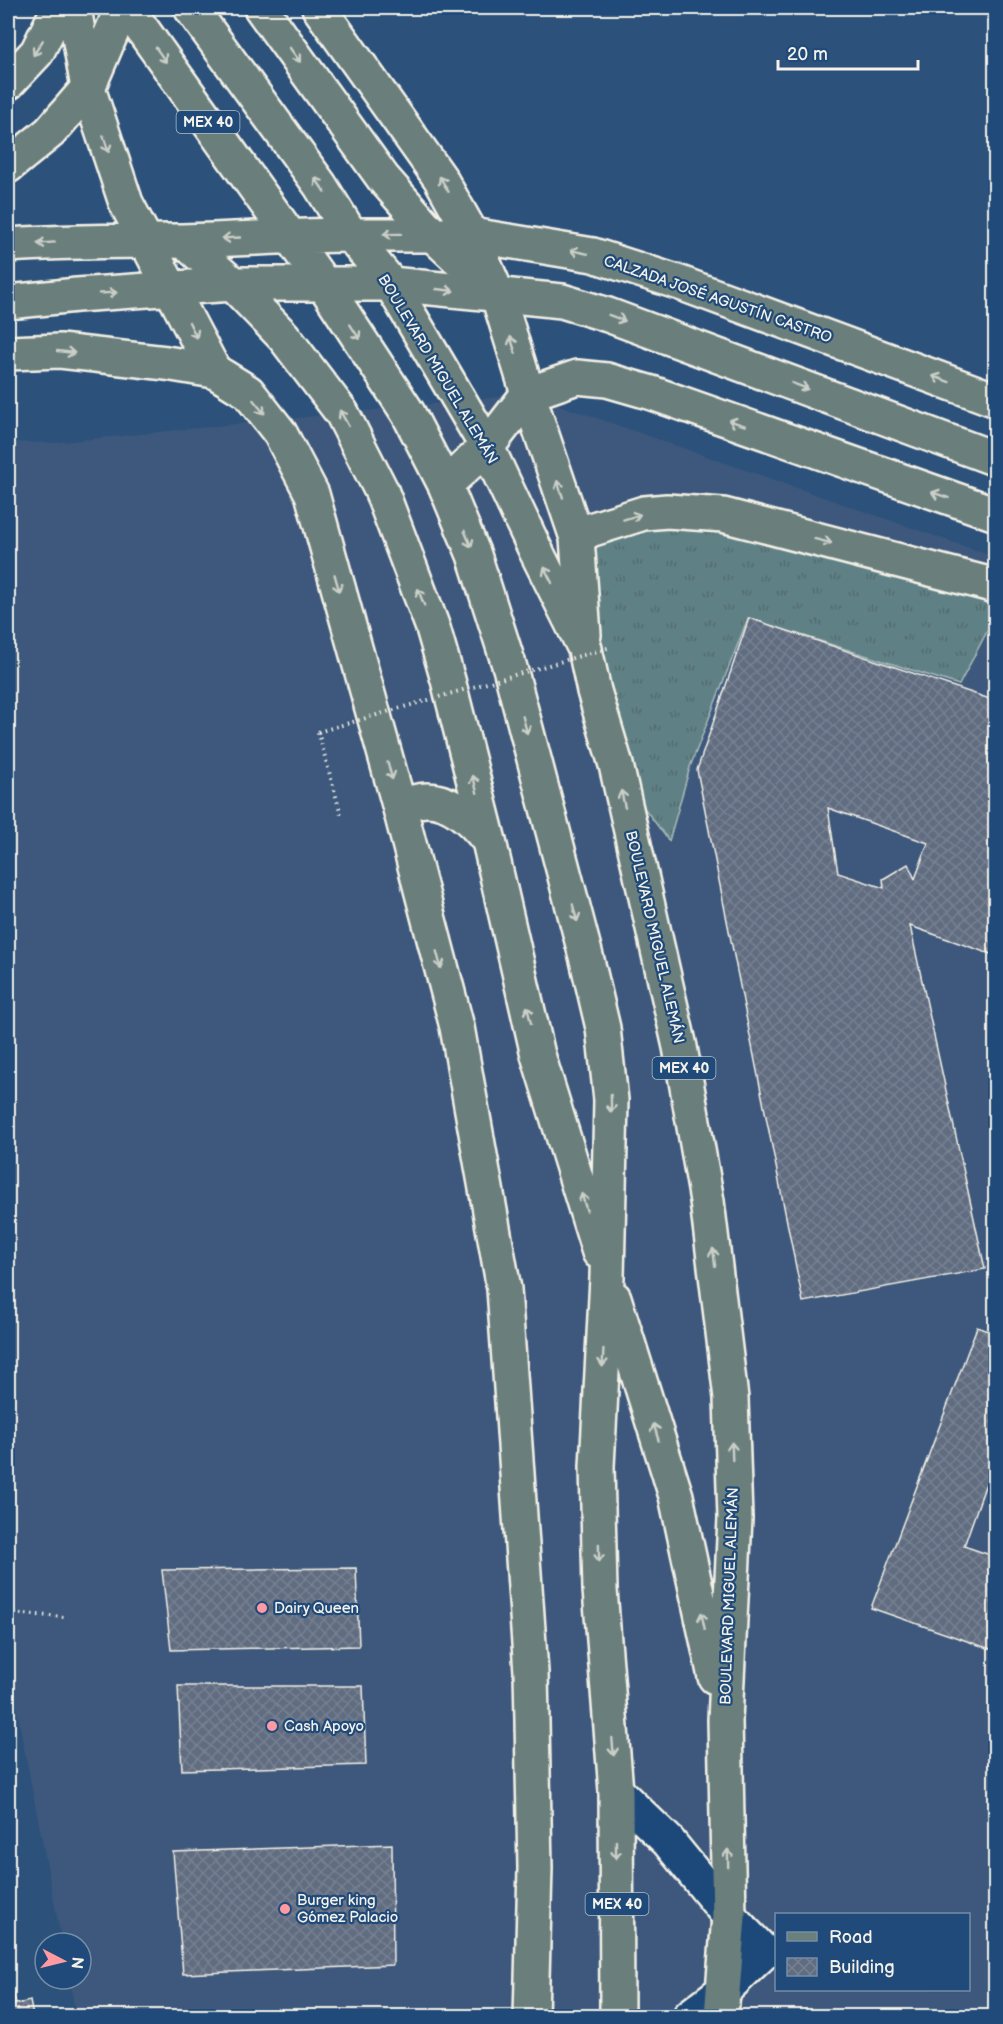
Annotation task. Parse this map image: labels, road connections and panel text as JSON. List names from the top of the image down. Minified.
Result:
{"streets":{"main road":["MEX 40","CALZADA JOSÉ AGUSTÍN CASTRO","BOULEVARD MIGUEL ALEMÁN"]},"crossings":[["MEX 40","CALZADA JOSÉ AGUSTÍN CASTRO"],["CALZADA JOSÉ AGUSTÍN CASTRO","BOULEVARD MIGUEL ALEMÁN"]],"places":["Dairy Queen","Cash Apoyo","Burger king Gómez Palacio"],"legend":["Road","Building"],"scale_bar":"20 m","north":"right"}
